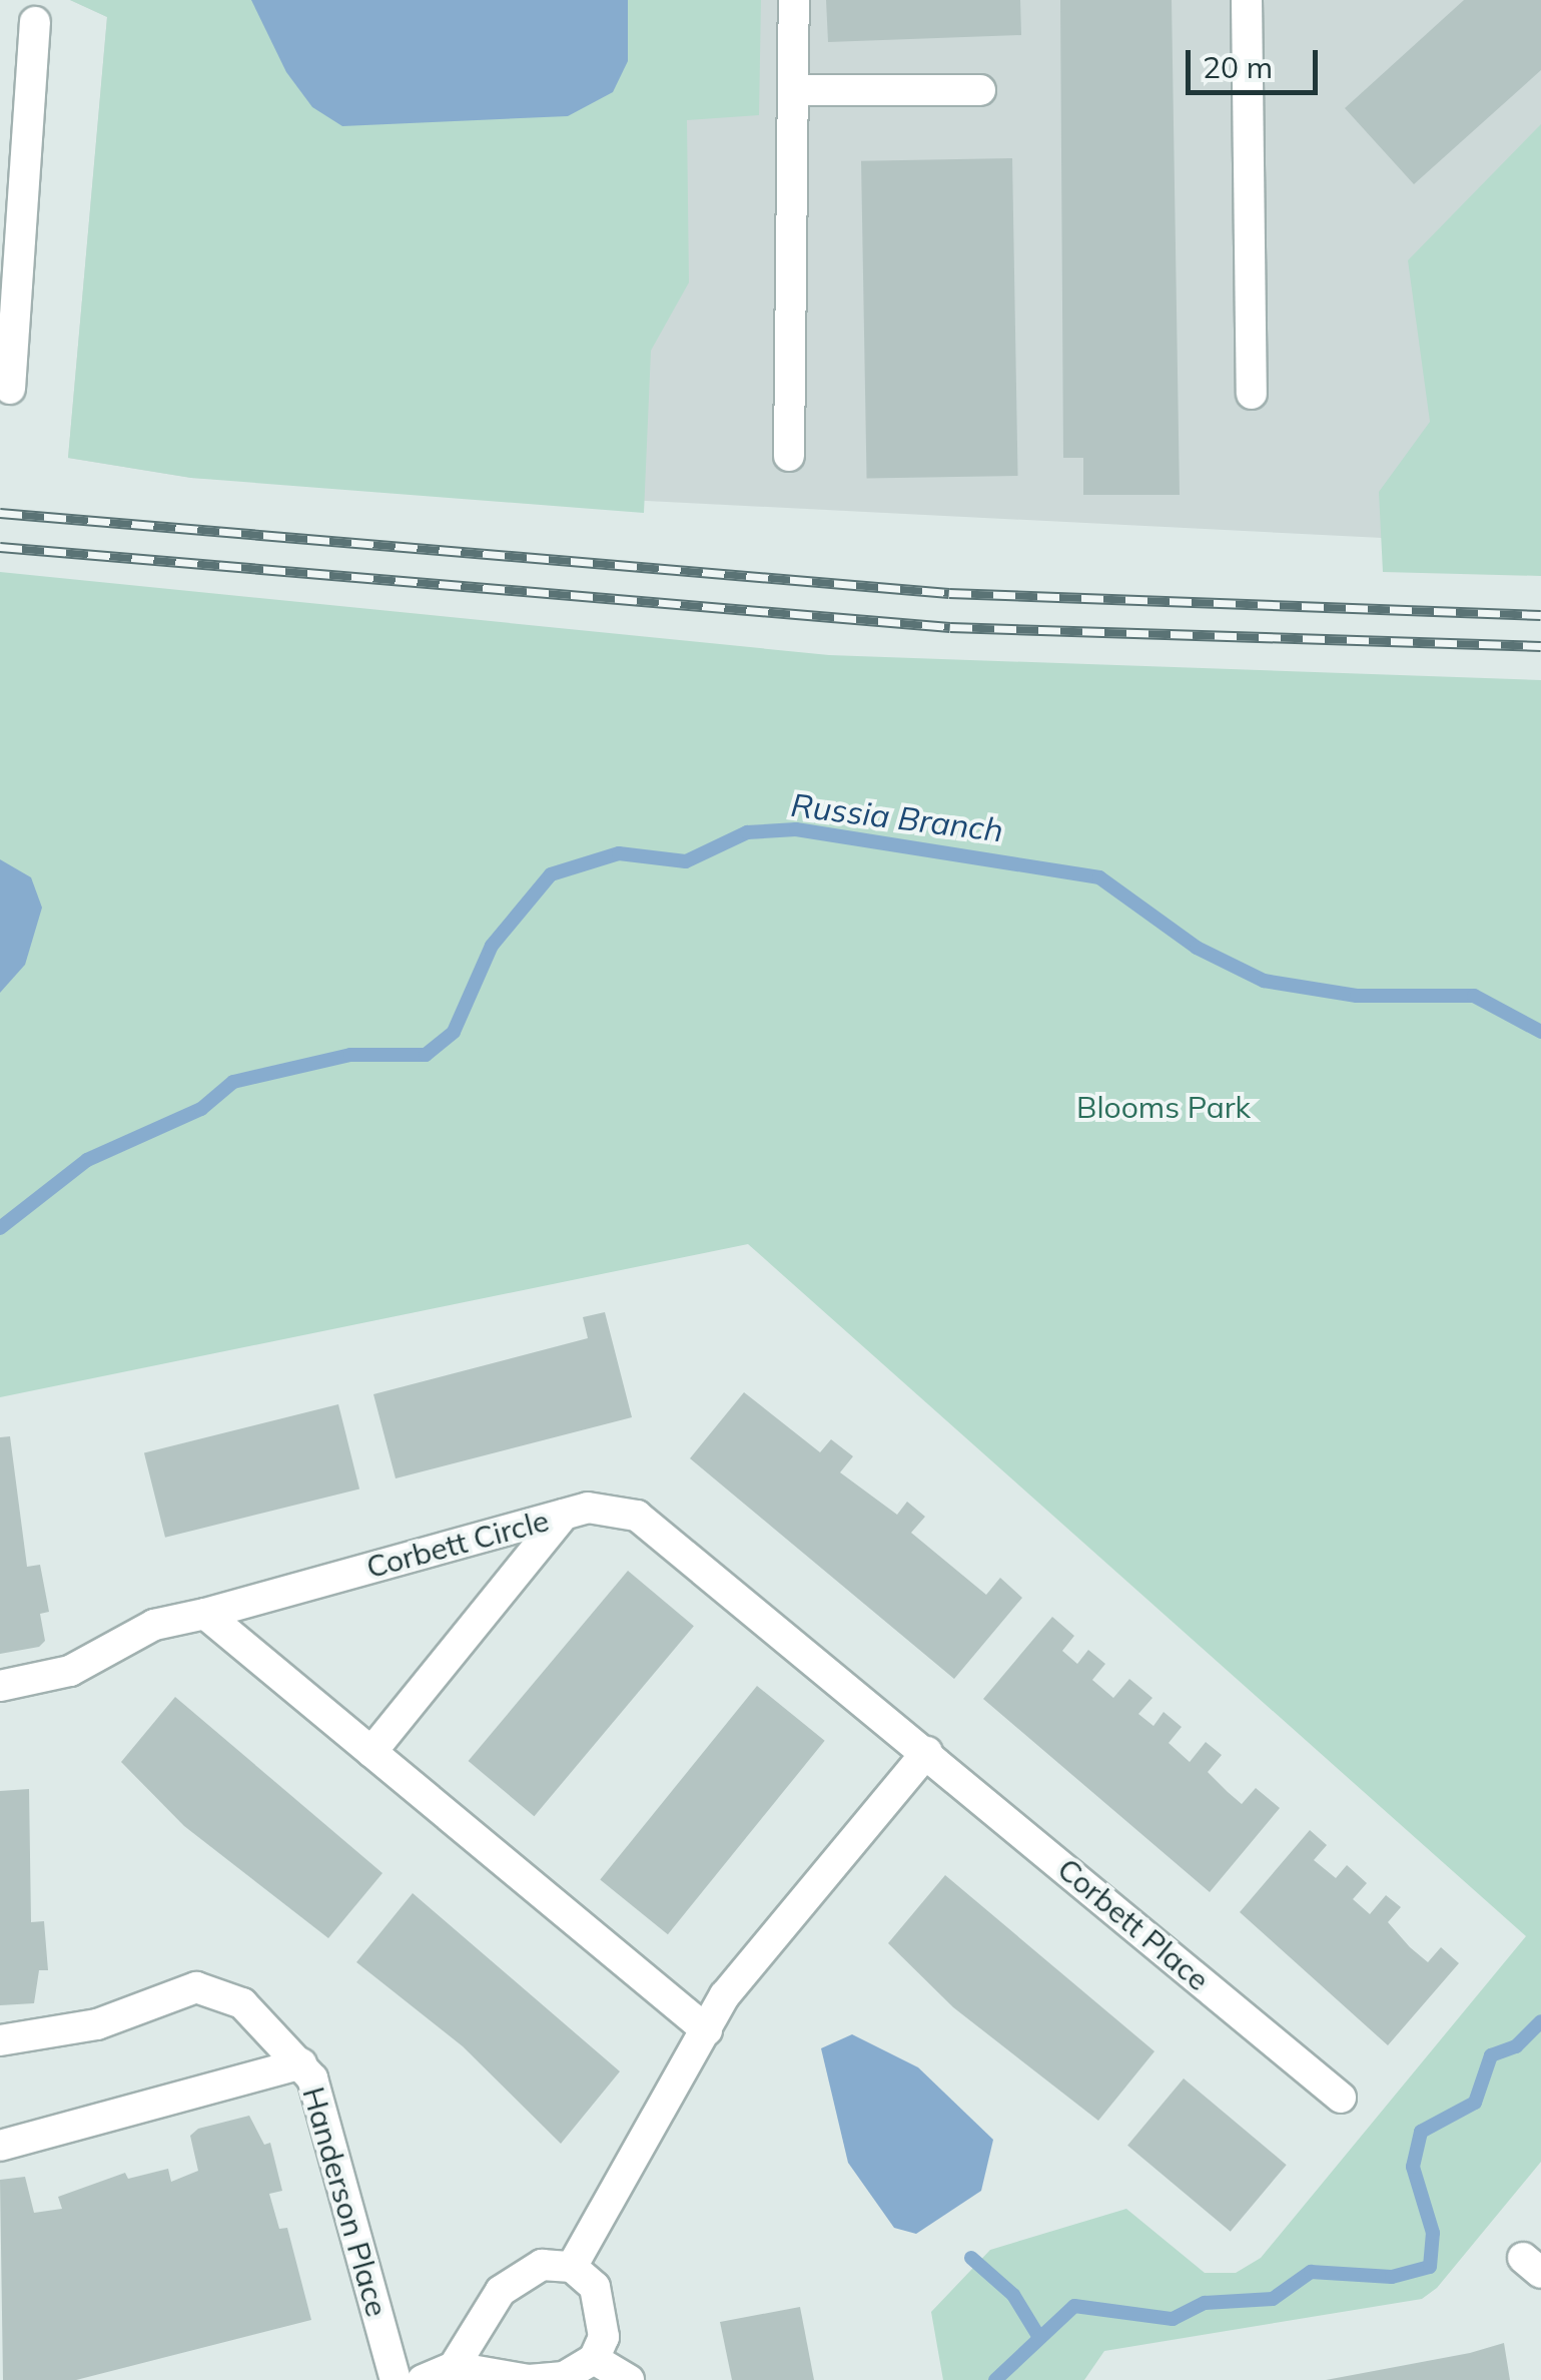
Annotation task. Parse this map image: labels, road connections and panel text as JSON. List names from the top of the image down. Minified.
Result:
{"streets":{"street":["Corbett Circle","Corbett Place","Handerson Place"]},"crossings":[["Corbett Circle","Corbett Place"]],"water":["Russia Branch"],"parks":["Blooms Park"],"scale_bar":"20 m"}
